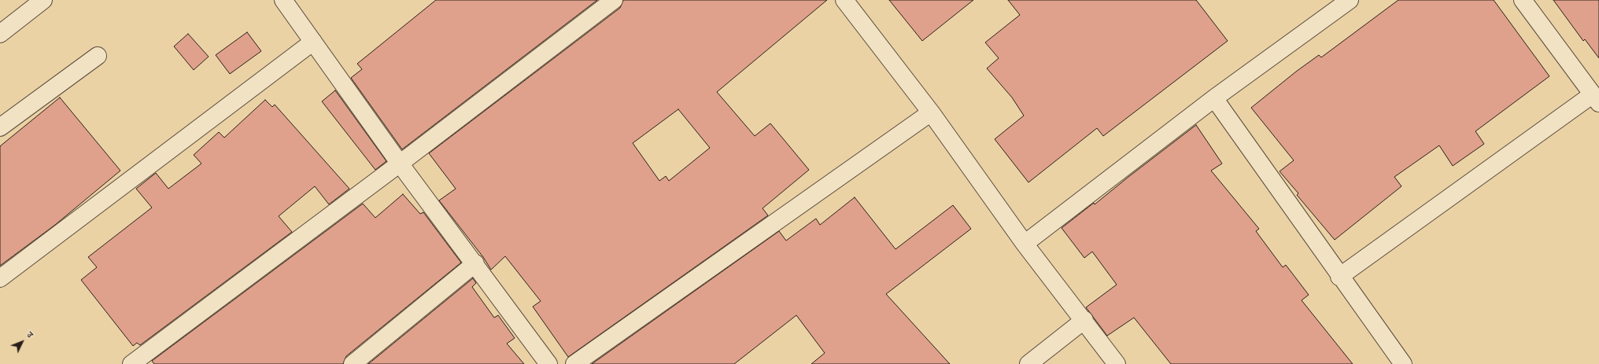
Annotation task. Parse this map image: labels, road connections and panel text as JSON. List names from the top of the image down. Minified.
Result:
{"north":"top right"}
